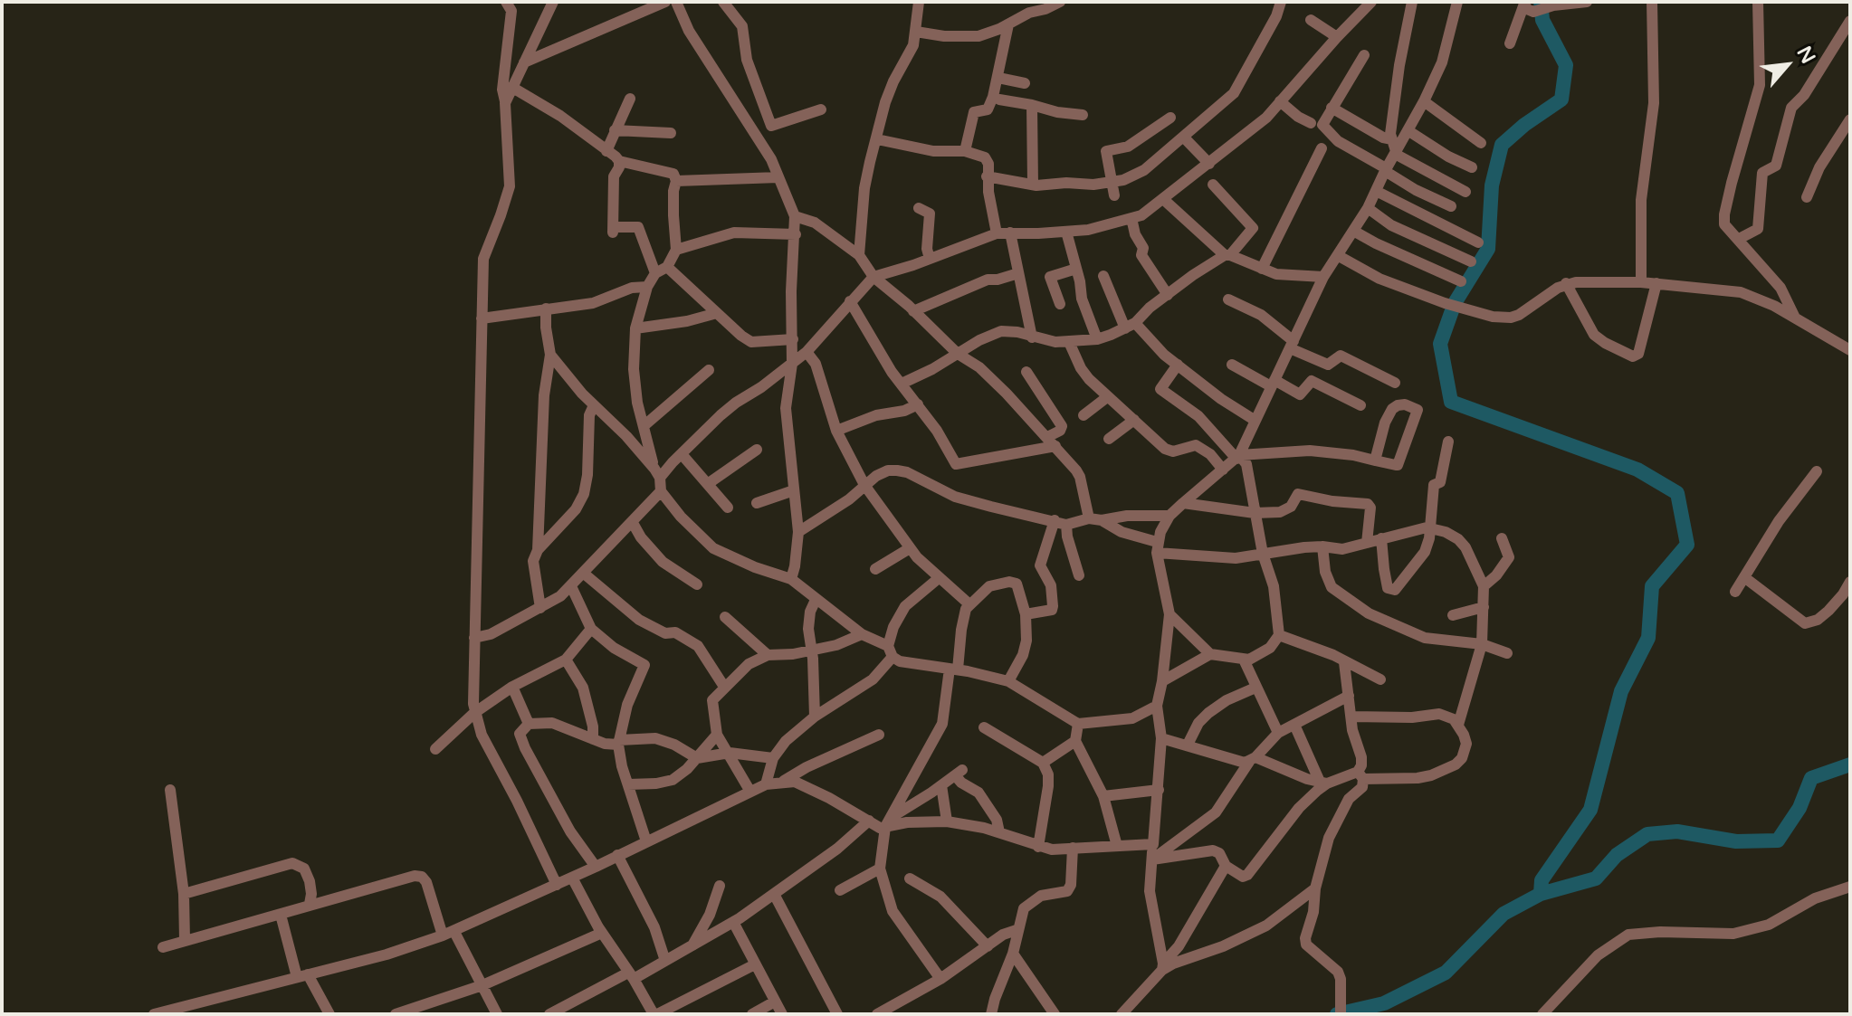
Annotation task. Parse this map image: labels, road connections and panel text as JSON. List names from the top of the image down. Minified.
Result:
{"north":"top right"}
